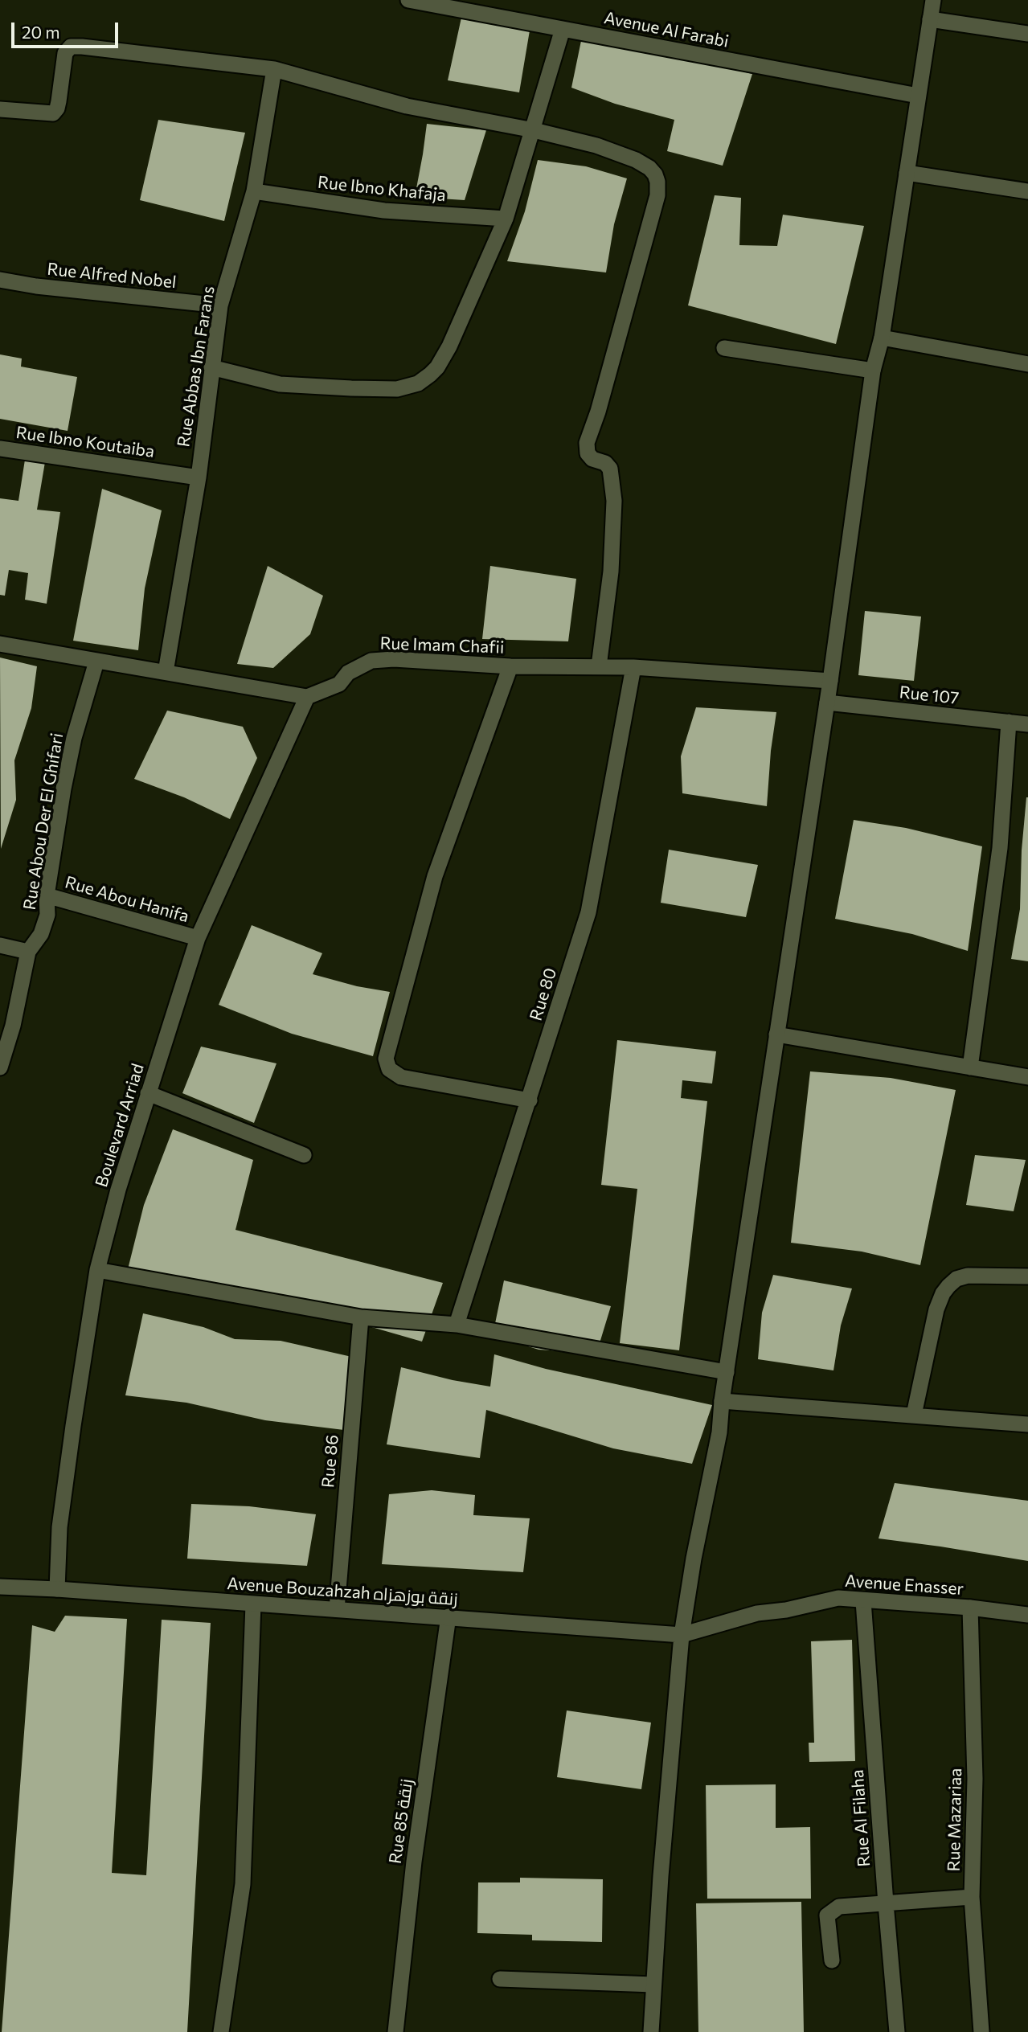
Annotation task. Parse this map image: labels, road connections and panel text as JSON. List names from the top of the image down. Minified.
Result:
{"streets":{"street":["Avenue Al Farabi","Rue Ibno Khafaja","Rue Alfred Nobel","Rue Abbas Ibn Farans","Rue Ibno Koutaiba","Rue Imam Chafii","Rue 107","Rue Abou Der El Ghifari","Rue Abou Hanifa","Rue 80","Boulevard Arriad","Rue 86","Avenue Enasser","Avenue Bouzahzah زنقة بوزهزاه","Rue Al Filaha","Rue Mazariaa","Rue 85 زنقة"]},"crossings":[["Rue Ibno Khafaja","Rue Abbas Ibn Farans"],["Rue Alfred Nobel","Rue Abbas Ibn Farans"],["Rue Abbas Ibn Farans","Rue Ibno Koutaiba"],["Rue Imam Chafii","Rue 80"],["Rue Imam Chafii","Boulevard Arriad"],["Rue Abou Der El Ghifari","Rue Abou Hanifa"],["Rue Abou Hanifa","Boulevard Arriad"],["Boulevard Arriad","Avenue Bouzahzah زنقة بوزهزاه"],["Rue 86","Avenue Bouzahzah زنقة بوزهزاه"],["Avenue Enasser","Avenue Bouzahzah زنقة بوزهزاه"],["Avenue Enasser","Rue Al Filaha"],["Avenue Enasser","Rue Mazariaa"],["Avenue Bouzahzah زنقة بوزهزاه","Rue 85 زنقة"]],"scale_bar":"20 m"}
